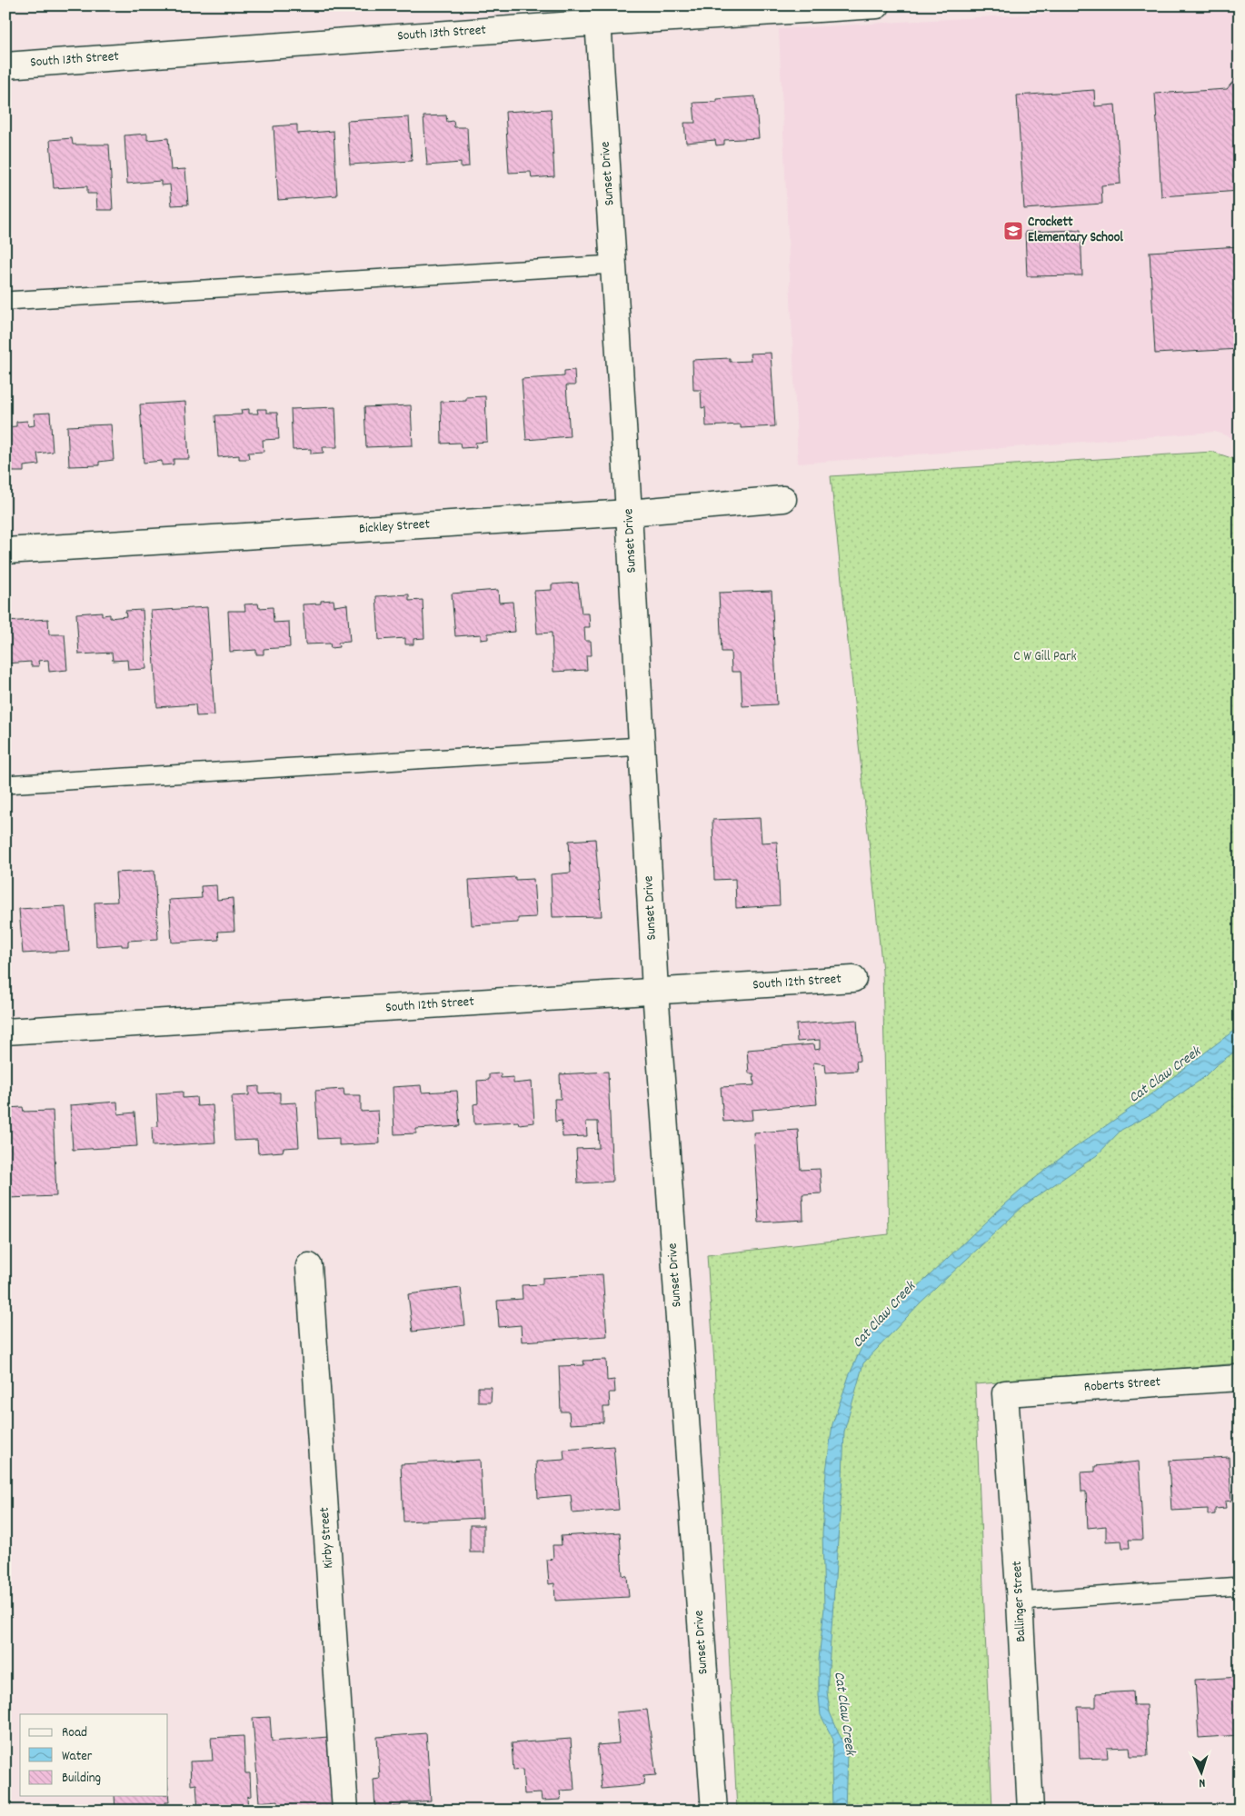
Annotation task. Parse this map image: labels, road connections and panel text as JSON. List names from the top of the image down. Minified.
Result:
{"streets":{"street":["South 13th Street","Sunset Drive","Bickley Street","South 12th Street","Roberts Street","Kirby Street","Ballinger Street"]},"crossings":[["South 13th Street","Sunset Drive"],["Sunset Drive","Bickley Street"],["Sunset Drive","South 12th Street"],["Roberts Street","Ballinger Street"]],"water":["Cat Claw Creek"],"parks":["C W Gill Park"],"places":{"school or university":["Crockett Elementary School"]},"legend":["Road","Water","Building"],"north":"bottom"}
